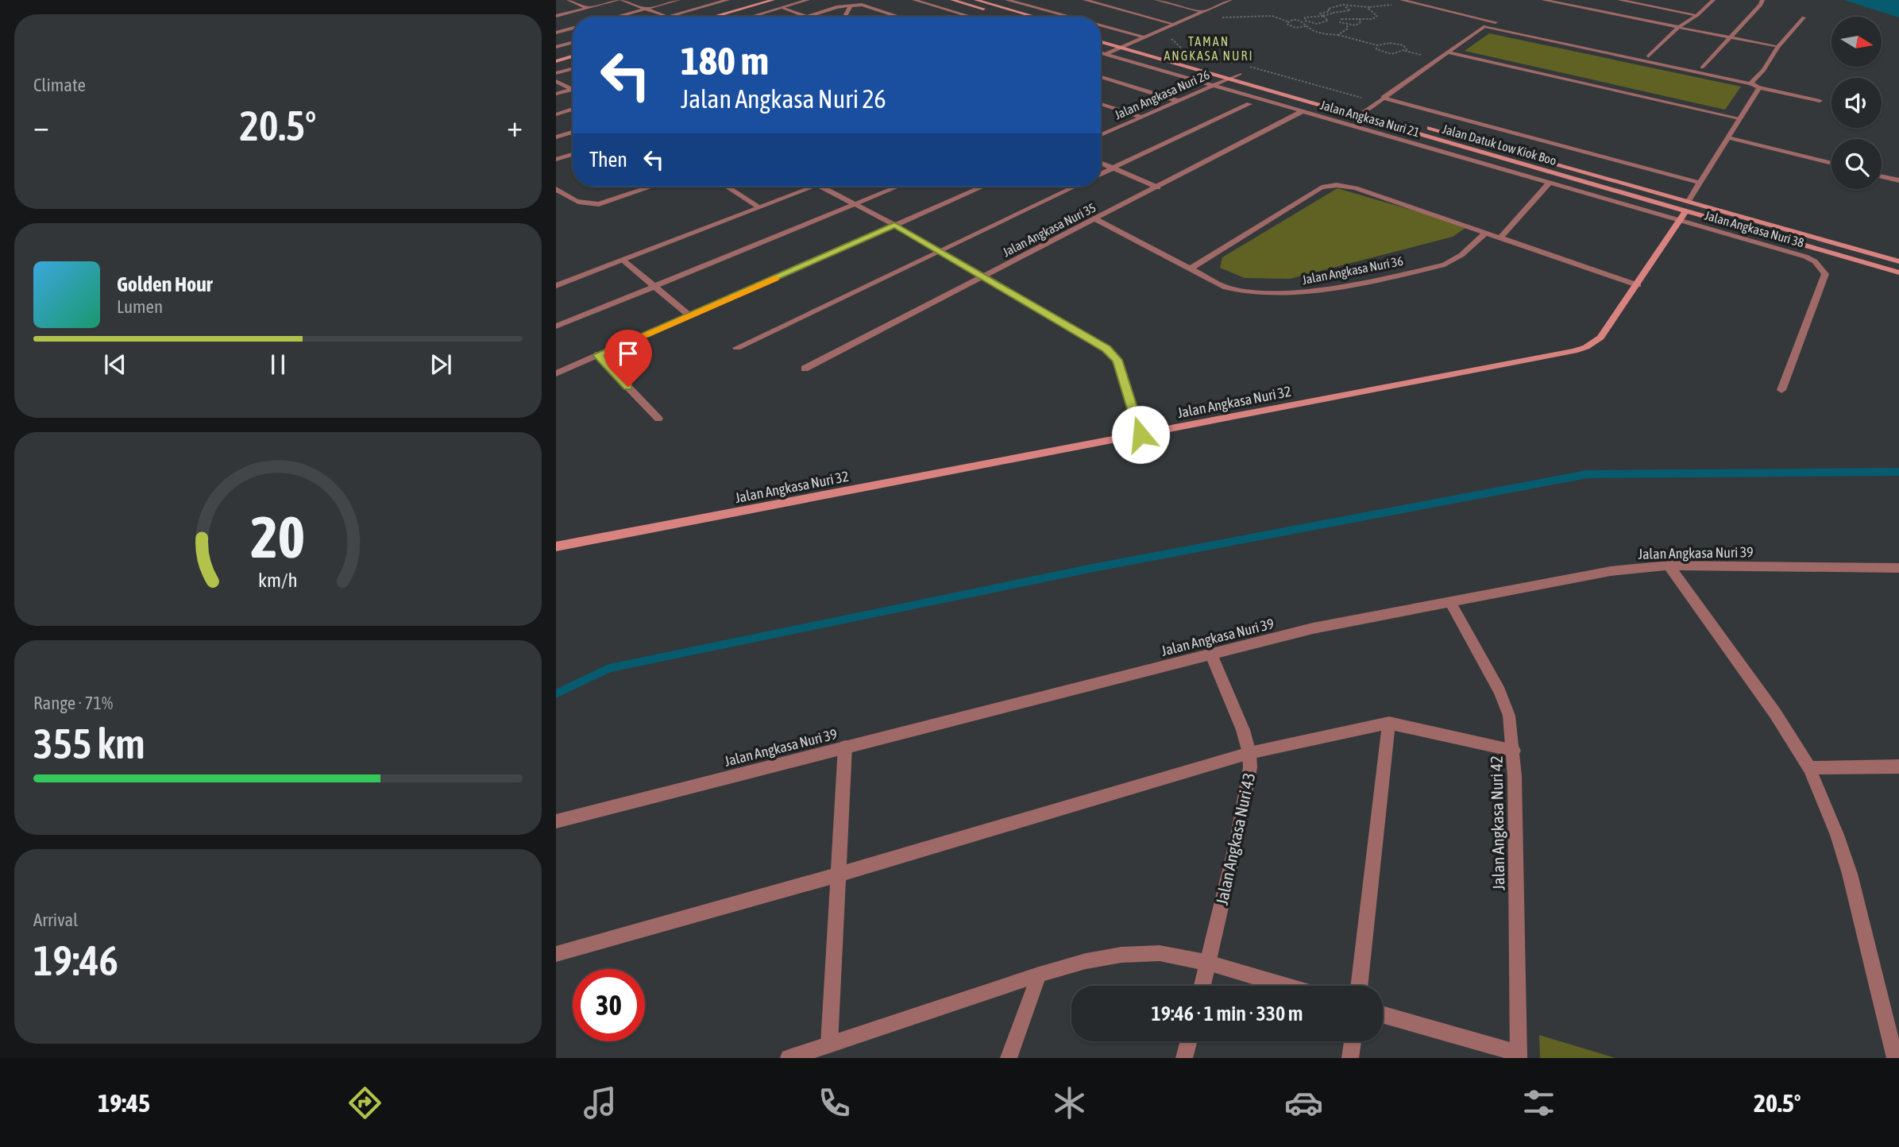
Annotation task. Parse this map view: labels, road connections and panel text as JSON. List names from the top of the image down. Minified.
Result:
{"streets":{"main road":["Jalan Datuk Low Kiok Boo","Jalan Angkasa Nuri 32"],"street":["Jalan Angkasa Nuri 26","Jalan Angkasa Nuri 21","Jalan Angkasa Nuri 38","Jalan Angkasa Nuri 35","Jalan Angkasa Nuri 36","Jalan Angkasa Nuri 39","Jalan Angkasa Nuri 42","Jalan Angkasa Nuri 43"]},"crossings":[["Jalan Angkasa Nuri 26","Jalan Angkasa Nuri 21"],["Jalan Angkasa Nuri 26","Jalan Datuk Low Kiok Boo"],["Jalan Angkasa Nuri 21","Jalan Angkasa Nuri 38"],["Jalan Angkasa Nuri 21","Jalan Angkasa Nuri 35"],["Jalan Angkasa Nuri 21","Jalan Angkasa Nuri 32"],["Jalan Datuk Low Kiok Boo","Jalan Angkasa Nuri 32"],["Jalan Angkasa Nuri 38","Jalan Angkasa Nuri 32"],["Jalan Angkasa Nuri 35","Jalan Angkasa Nuri 36"],["Jalan Angkasa Nuri 39","Jalan Angkasa Nuri 42"],["Jalan Angkasa Nuri 39","Jalan Angkasa Nuri 43"]],"districts":["TAMAN ANGKASA NURI"],"north":"right","page":{"tile":["Climate",["Range · 71%","355 km"],["Arrival","19:46"]],"turn":["180 m","Jalan Angkasa Nuri 26"],"heat":["−","20.5°","+"],"then":"Then","song":["Golden Hour","Lumen"],"limit":"30","trip":"19:46 · 1 min · 330 m","tabs":["19:45","20.5°"],"gauge":["20","km/h"]}}
